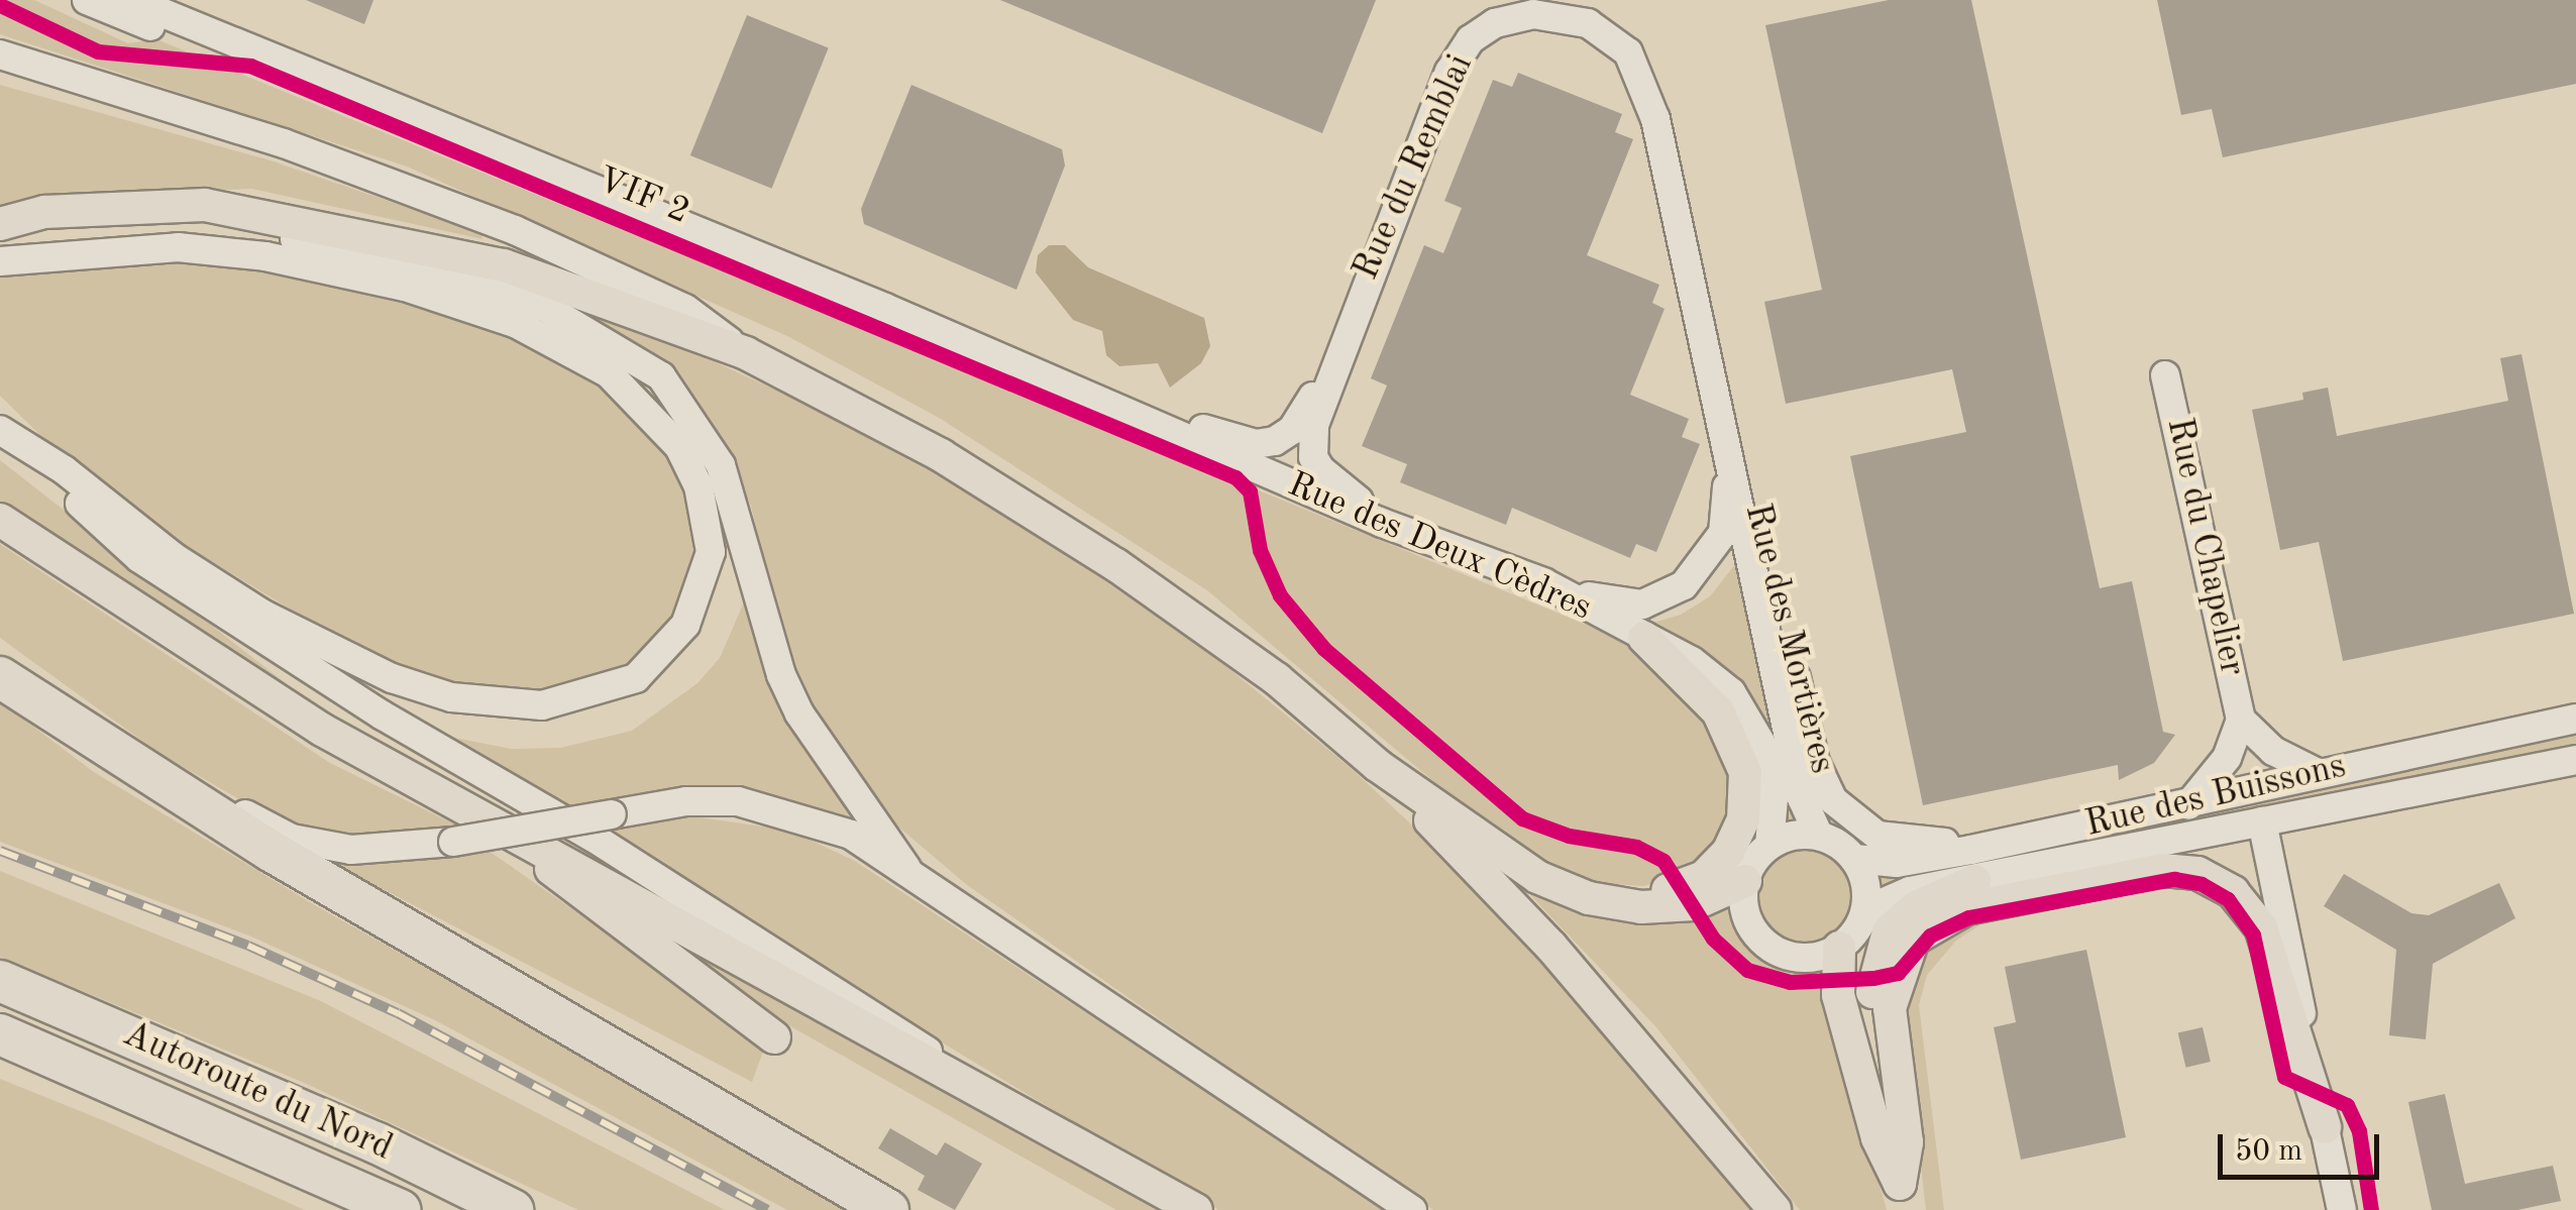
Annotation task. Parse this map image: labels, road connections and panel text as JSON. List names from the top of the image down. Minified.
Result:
{"streets":{"highway":["Autoroute du Nord"],"street":["Rue du Remblai","Rue des Deux Cèdres","Rue du Chapelier","Rue des Mortières","Rue des Buissons"],"cycle path":["VIF 2"]},"crossings":[["Rue du Remblai","Rue des Deux Cèdres"],["Rue du Remblai","Rue des Mortières"],["Rue des Deux Cèdres","Rue des Mortières"],["Rue des Deux Cèdres","Rue des Buissons"],["Rue du Chapelier","Rue des Buissons"],["Rue des Mortières","Rue des Buissons"]],"scale_bar":"50 m"}
